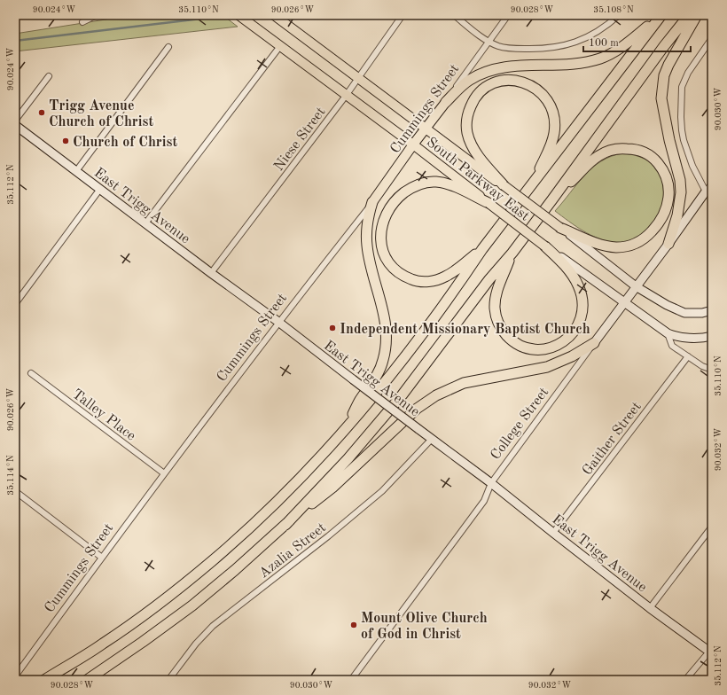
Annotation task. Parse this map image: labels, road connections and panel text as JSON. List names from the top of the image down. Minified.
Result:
{"streets":{"main road":["Cummings Street","South Parkway East"],"street":["Niese Street","East Trigg Avenue","Talley Place","College Street","Gaither Street","Azalia Street"]},"crossings":[["Cummings Street","South Parkway East"],["Cummings Street","East Trigg Avenue"],["Cummings Street","Talley Place"],["Niese Street","South Parkway East"],["Niese Street","East Trigg Avenue"],["South Parkway East","College Street"],["East Trigg Avenue","College Street"],["East Trigg Avenue","Gaither Street"],["East Trigg Avenue","Azalia Street"]],"places":["Trigg Avenue Church of Christ","Church of Christ","Independent Missionary Baptist Church","Mount Olive Church of God in Christ"],"scale_bar":"100 m","coordinates":["90.024°W","35.110°N","90.026°W","90.028°W","35.108°N","90.030°W","35.112°N","90.032°W","35.114°N"]}
